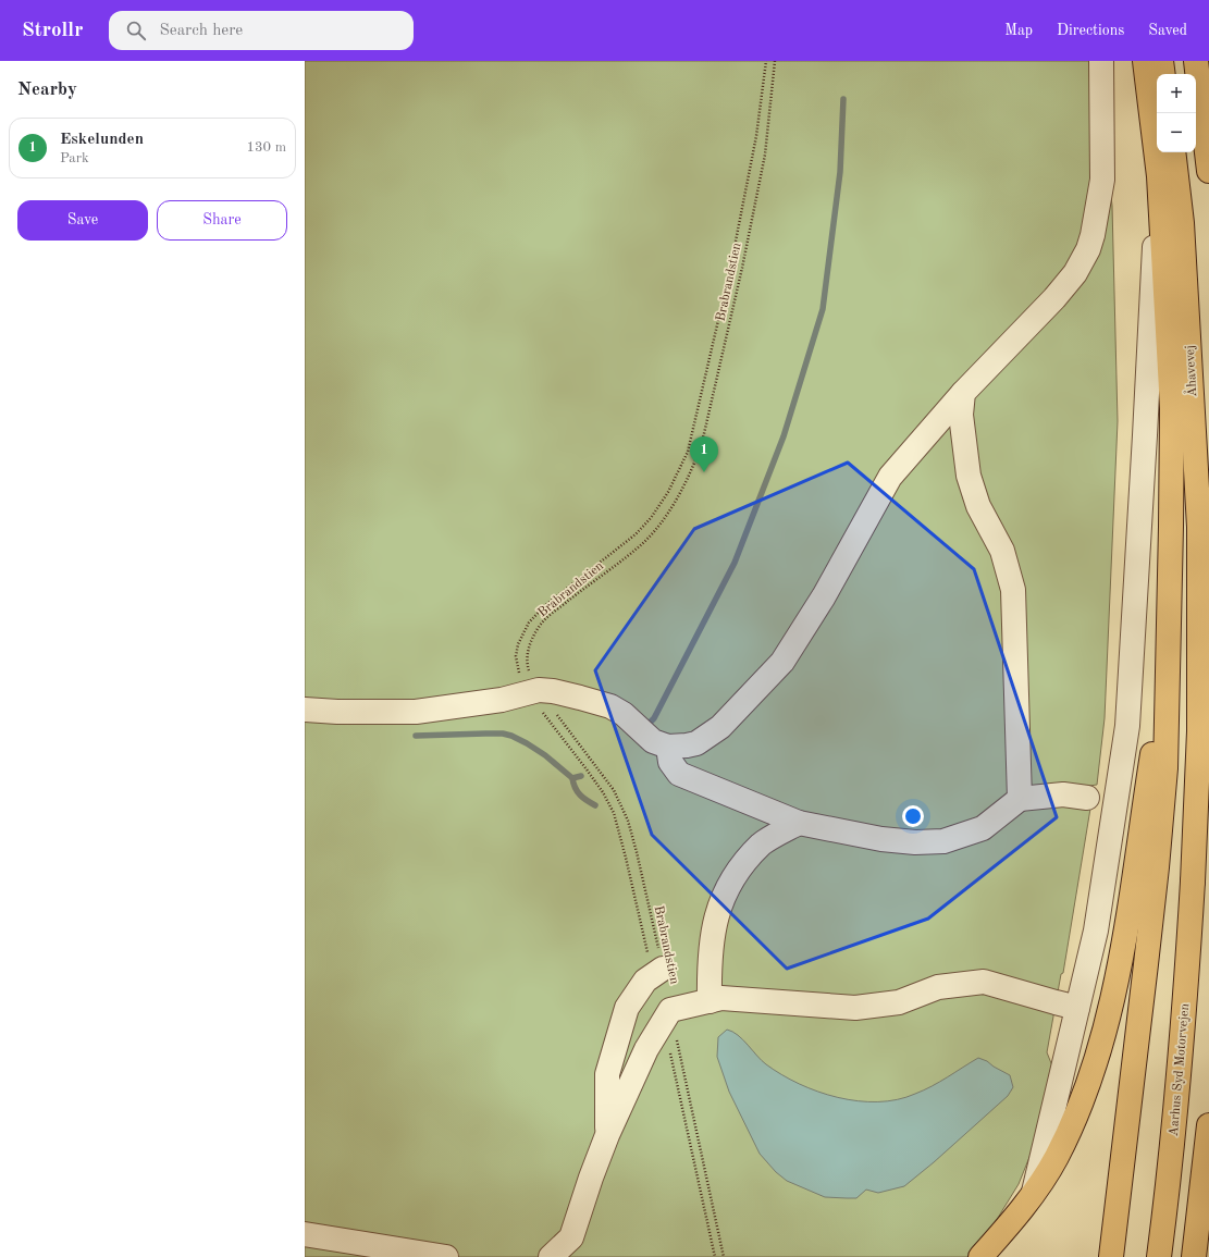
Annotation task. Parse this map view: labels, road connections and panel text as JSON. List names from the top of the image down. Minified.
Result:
{"streets":{"main road":["Åhavevej","Aarhus Syd Motorvejen"],"path":["Brabrandstien"]},"crossings":[["Åhavevej","Aarhus Syd Motorvejen"]],"page":{"header":"Strollr","search":"Search here","nav":["Map","Directions","Saved"],"heading":"Nearby","map_buttons":["+","−"],"list":[{"mark":"1","name":"Eskelunden","note":"Park","value":"130 m"}],"buttons":["Save","Share"],"pins":"1"}}
